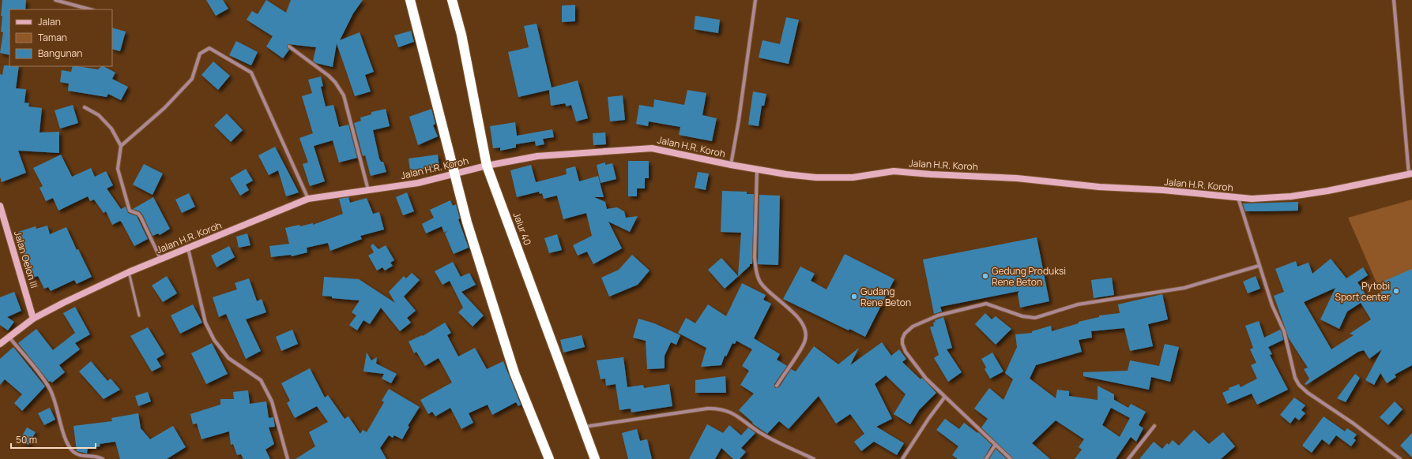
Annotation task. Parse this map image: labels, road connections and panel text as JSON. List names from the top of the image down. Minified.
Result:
{"streets":{"highway":["Jalur 40"],"main road":["Jalan H.R. Koroh","Jalan Oelon III"]},"crossings":[["Jalan H.R. Koroh","Jalur 40"],["Jalan H.R. Koroh","Jalan Oelon III"]],"places":["Gedung Produksi Rene Beton","Pytobi Sport center","Gudang Rene Beton"],"legend":["Jalan","Taman","Bangunan"],"scale_bar":"50 m"}
